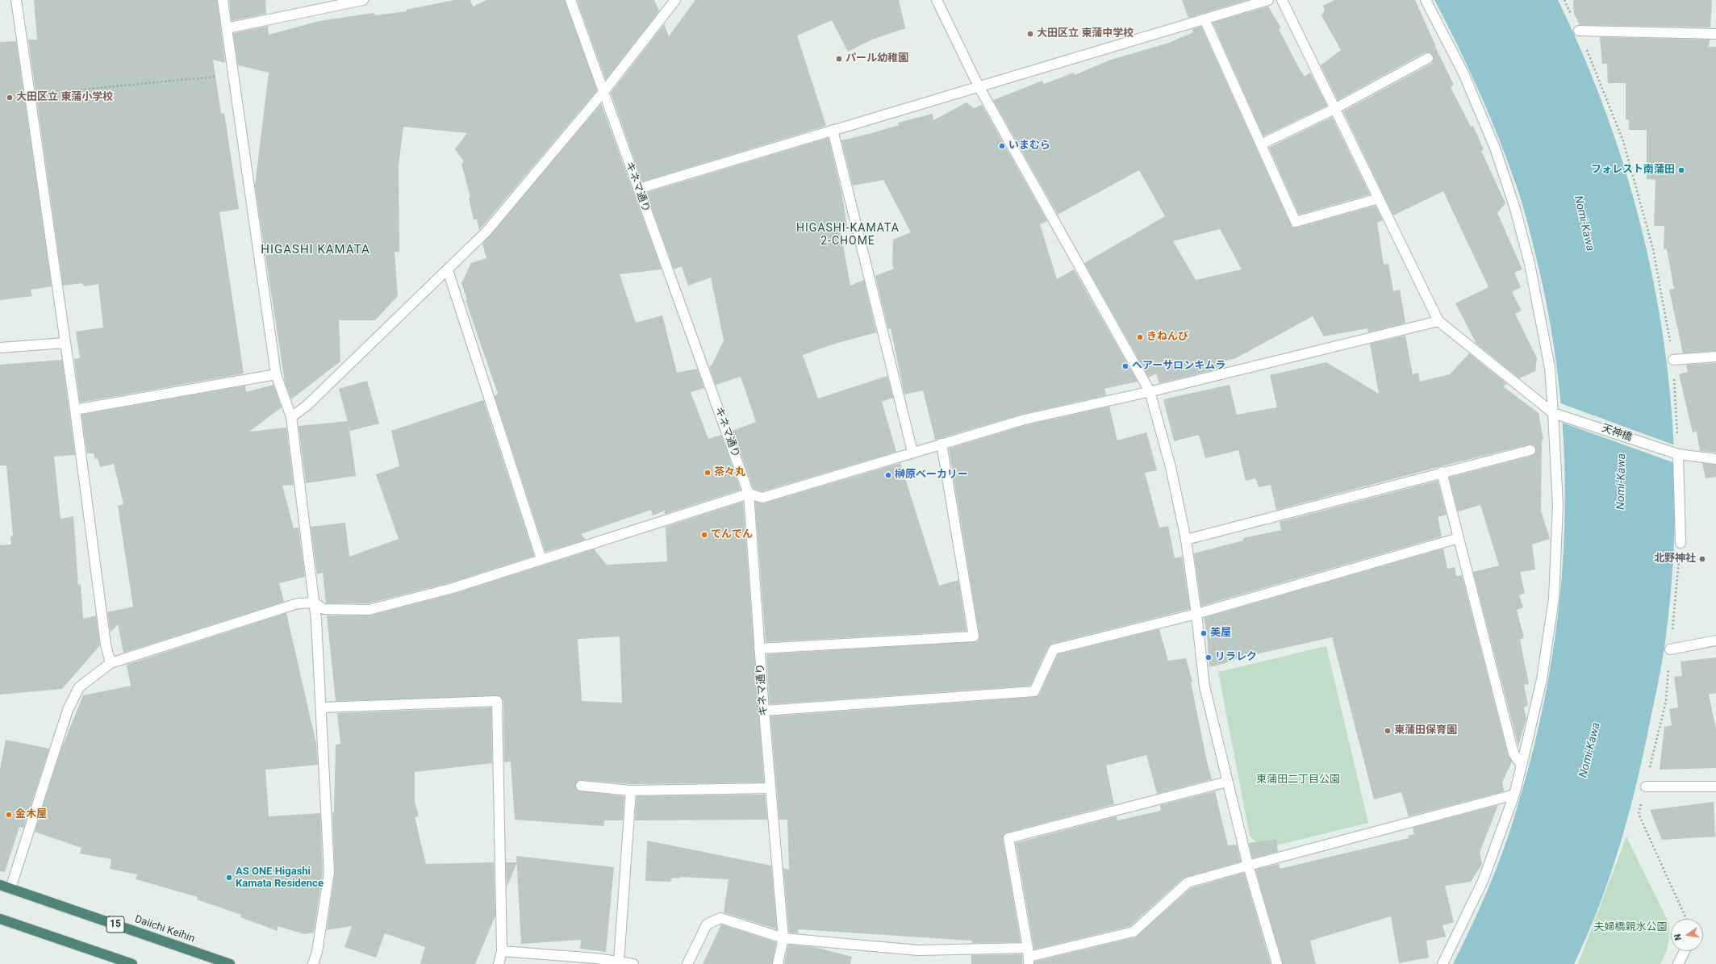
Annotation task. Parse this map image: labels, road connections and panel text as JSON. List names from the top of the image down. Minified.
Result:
{"streets":{"highway":["15","Daiichi Keihin"],"street":["キネマ通り","天神橋"]},"districts":["HIGASHI-KAMATA 2-CHOME","HIGASHI KAMATA"],"water":["Nomi-Kawa"],"parks":["東蒲田二丁目公園","夫婦橋親水公園"],"places":["大田区立 東蒲中学校","パール幼稚園","大田区立 東蒲小学校","いまむら","フォレスト南蒲田","きねんび","ヘアーサロンキムラ","茶々丸","榊原ベーカリー","でんでん","北野神社","美屋","リラレク","東蒲田保育園","金木屋","AS ONE Higashi Kamata Residence"],"north":"left"}
